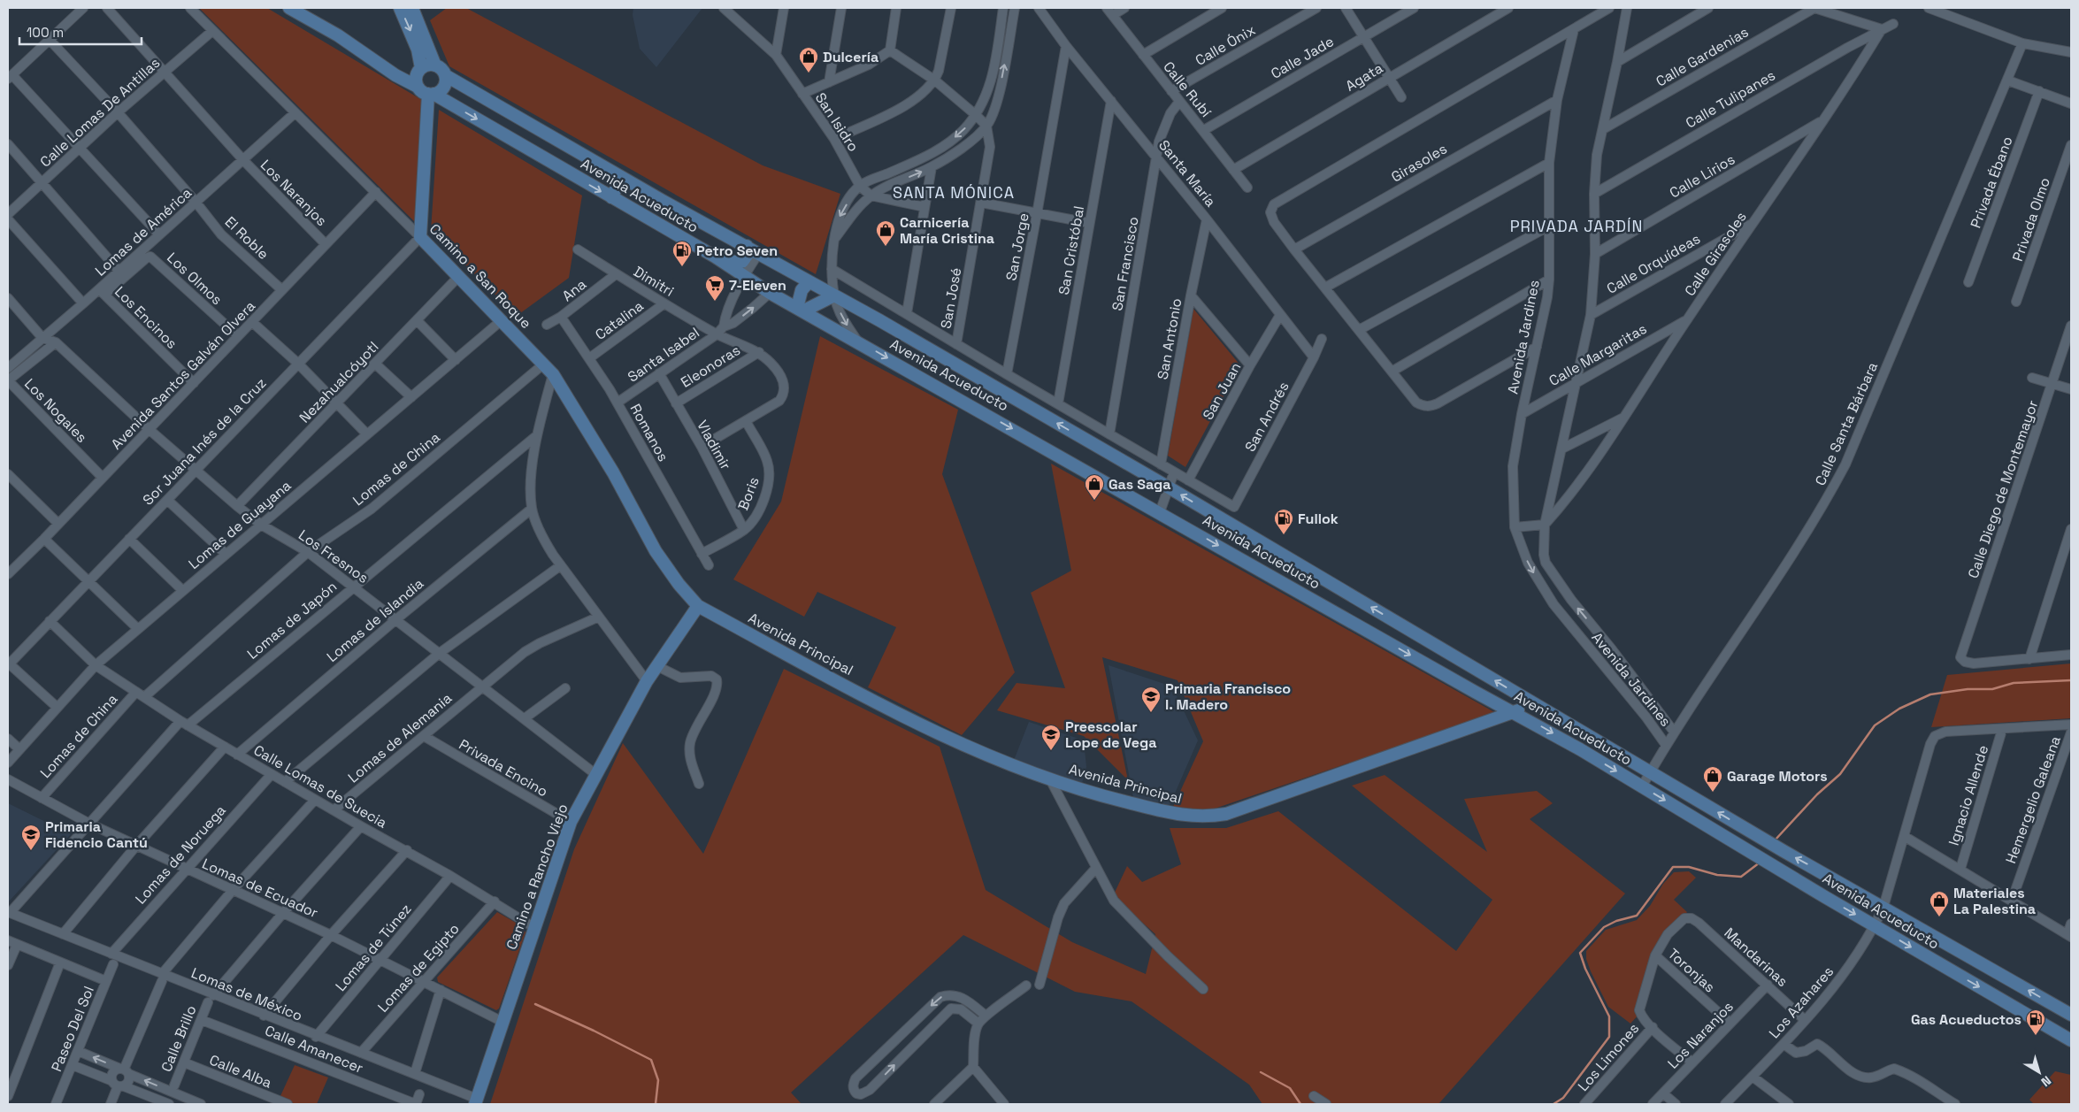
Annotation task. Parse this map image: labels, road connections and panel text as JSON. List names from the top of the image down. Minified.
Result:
{"streets":{"street":["Calle Ónix","Calle Gardenias","Calle Jade","Agata","Calle Rubí","Calle Tulipanes","Calle Lomas De Antillas","San Isidro","Girasoles","Santa María","Calle Lirios","Privada Ébano","Los Naranjos","Avenida Acueducto","Privada Olmo","Lomas de América","El Roble","San Jorge","San Cristóbal","Calle Girasoles","San Francisco","Calle Orquídeas","Camino a San Roque","Los Olmos","Dimitri","Ana","San José","Los Encinos","Catalina","Avenida Jardines","San Antonio","Santa Isabel","Calle Margaritas","Eleonoras","Avenida Santos Galván Olvera","Nezahualcóyotl","San Juan","Los Nogales","San Andrés","Calle Santa Bárbara","Romanos","Sor Juana Inés de la Cruz","Vladimir","Lomas de China","Calle Diego de Montemayor","Boris","Lomas de Guayana","Los Fresnos","Lomas de Japón","Lomas de Islandia","Avenida Principal","Lomas de Alemania","Privada Encino","Calle Lomas de Suecia","Ignacio Allende","Hemergelio Galeana","Lomas de Noruega","Camino a Rancho Viejo","Lomas de Ecuador","Lomas de Túnez","Mandarinas","Lomas de Egipto","Toronjas","Lomas de México","Los Azahares","Paseo Del Sol","Calle Brillo","Calle Amanecer","Los Limones","Calle Alba"]},"crossings":[["Calle Ónix","Calle Rubí"],["Calle Gardenias","Avenida Jardines"],["Calle Jade","Calle Rubí"],["Agata","Calle Rubí"],["Calle Rubí","San Francisco"],["Calle Tulipanes","Calle Girasoles"],["Calle Tulipanes","Avenida Jardines"],["Calle Lomas De Antillas","Los Naranjos"],["Calle Lomas De Antillas","El Roble"],["Calle Lomas De Antillas","Camino a San Roque"],["Girasoles","Avenida Jardines"],["Santa María","San Jorge"],["Santa María","San Cristóbal"],["Santa María","San Francisco"],["Santa María","San Antonio"],["Santa María","San Juan"],["Santa María","San Andrés"],["Calle Lirios","Calle Girasoles"],["Calle Lirios","Avenida Jardines"],["Los Naranjos","Lomas de América"],["Los Naranjos","Avenida Santos Galván Olvera"],["Los Naranjos","Mandarinas"],["Los Naranjos","Toronjas"],["Avenida Acueducto","Calle Santa Bárbara"],["Avenida Acueducto","Avenida Principal"],["Avenida Acueducto","Los Azahares"],["Lomas de América","El Roble"],["Lomas de América","Camino a San Roque"],["Lomas de América","Los Olmos"],["Lomas de América","Los Encinos"],["Lomas de América","Los Fresnos"],["El Roble","Avenida Santos Galván Olvera"],["Calle Girasoles","Calle Orquídeas"],["Calle Girasoles","Avenida Jardines"],["Calle Girasoles","Calle Margaritas"],["Calle Orquídeas","Avenida Jardines"],["Camino a San Roque","Avenida Santos Galván Olvera"],["Camino a San Roque","Nezahualcóyotl"],["Camino a San Roque","Sor Juana Inés de la Cruz"],["Camino a San Roque","Lomas de China"],["Camino a San Roque","Lomas de Guayana"],["Camino a San Roque","Avenida Principal"],["Camino a San Roque","Camino a Rancho Viejo"],["Los Olmos","Los Encinos"],["Los Olmos","Avenida Santos Galván Olvera"],["Dimitri","Ana"],["Dimitri","Catalina"],["Dimitri","Santa Isabel"],["Dimitri","Eleonoras"],["Ana","Romanos"],["Los Encinos","Avenida Santos Galván Olvera"],["Catalina","Romanos"],["Avenida Jardines","Calle Margaritas"],["Avenida Jardines","Calle Santa Bárbara"],["Santa Isabel","Romanos"],["Santa Isabel","Vladimir"],["Eleonoras","Vladimir"],["Avenida Santos Galván Olvera","Los Nogales"],["Avenida Santos Galván Olvera","Los Fresnos"],["Nezahualcóyotl","Los Fresnos"],["San Juan","San Andrés"],["Romanos","Boris"],["Sor Juana Inés de la Cruz","Los Fresnos"],["Sor Juana Inés de la Cruz","Calle Lomas de Suecia"],["Vladimir","Boris"],["Lomas de China","Los Fresnos"],["Lomas de China","Calle Lomas de Suecia"],["Lomas de China","Lomas de Ecuador"],["Lomas de Guayana","Los Fresnos"],["Lomas de Guayana","Calle Lomas de Suecia"],["Los Fresnos","Lomas de Japón"],["Los Fresnos","Lomas de Islandia"],["Los Fresnos","Lomas de Alemania"],["Los Fresnos","Camino a Rancho Viejo"],["Lomas de Japón","Calle Lomas de Suecia"],["Lomas de Japón","Lomas de Ecuador"],["Lomas de Japón","Lomas de México"],["Lomas de Islandia","Calle Lomas de Suecia"],["Avenida Principal","Camino a Rancho Viejo"],["Lomas de Alemania","Privada Encino"],["Lomas de Alemania","Calle Lomas de Suecia"],["Privada Encino","Camino a Rancho Viejo"],["Calle Lomas de Suecia","Lomas de Noruega"],["Calle Lomas de Suecia","Camino a Rancho Viejo"],["Calle Lomas de Suecia","Lomas de Túnez"],["Calle Lomas de Suecia","Lomas de Egipto"],["Ignacio Allende","Los Azahares"],["Lomas de Noruega","Lomas de Ecuador"],["Lomas de Noruega","Lomas de México"],["Camino a Rancho Viejo","Lomas de Ecuador"],["Camino a Rancho Viejo","Lomas de México"],["Lomas de Ecuador","Lomas de Túnez"],["Lomas de Ecuador","Lomas de Egipto"],["Lomas de Túnez","Lomas de México"],["Mandarinas","Los Azahares"],["Mandarinas","Los Limones"],["Lomas de Egipto","Lomas de México"],["Toronjas","Los Limones"],["Lomas de México","Calle Brillo"],["Calle Brillo","Calle Amanecer"],["Calle Brillo","Calle Alba"]],"districts":["SANTA MÓNICA","PRIVADA JARDÍN"],"places":{"shop":["Dulcería","Carnicería María Cristina","Gas Saga","Garage Motors","Materiales La Palestina"],"fuel station":["Petro Seven","Fullok","Gas Acueductos"],"supermarket":["7-Eleven"],"school or university":["Primaria Francisco I. Madero","Preescolar Lope de Vega","Primaria Fidencio Cantú"]},"scale_bar":"100 m","north":"bottom right"}
